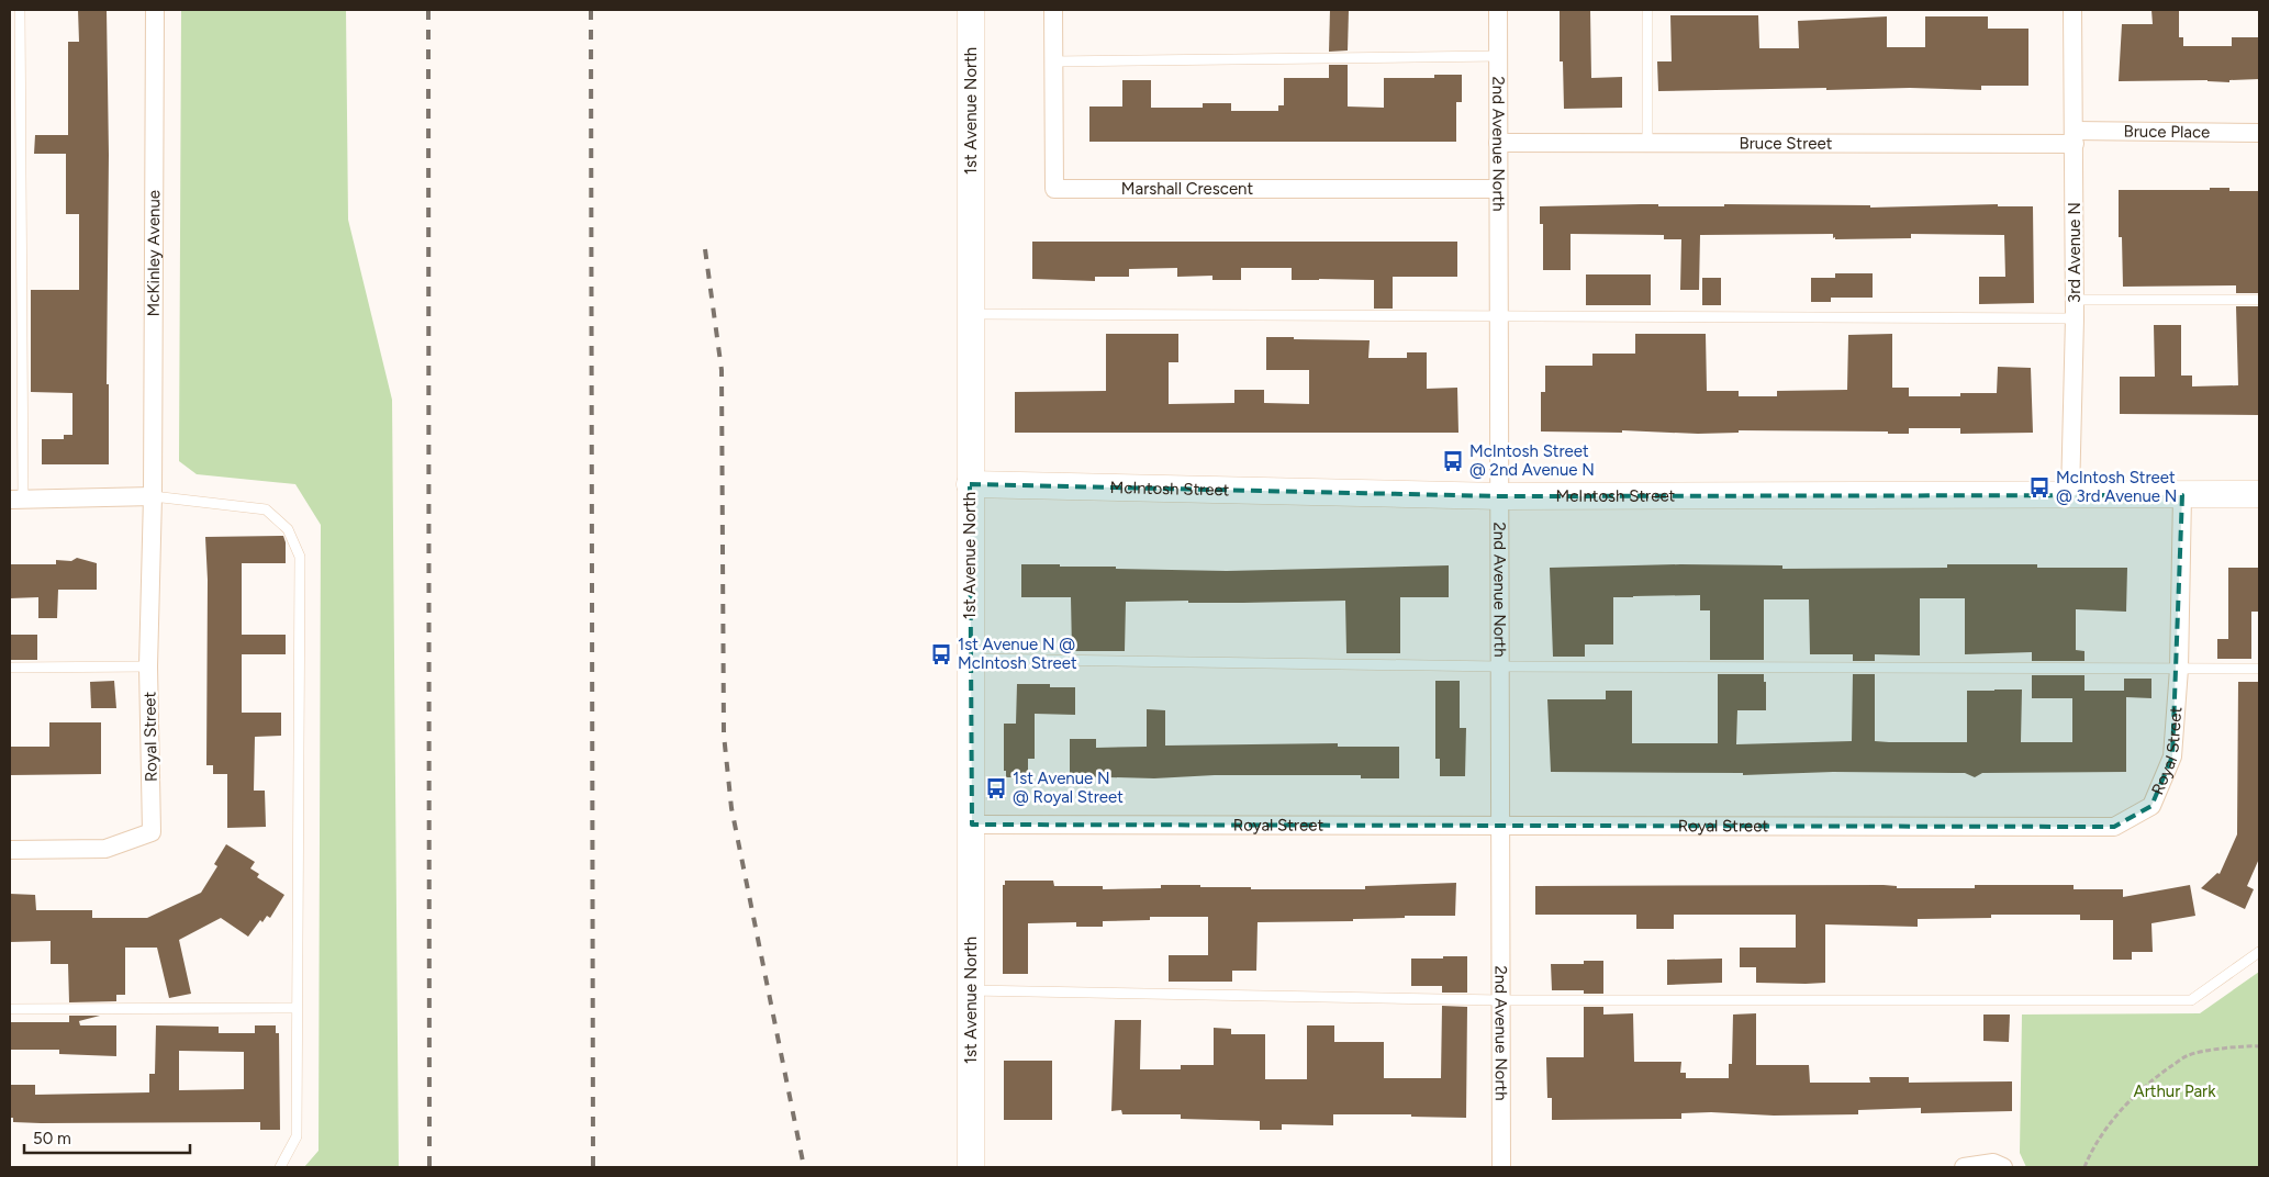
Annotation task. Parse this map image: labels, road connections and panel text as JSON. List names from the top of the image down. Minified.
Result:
{"streets":{"street":["1st Avenue North","Bruce Place","2nd Avenue North","Bruce Street","Marshall Crescent","McKinley Avenue","3rd Avenue N","McIntosh Street","Royal Street"]},"crossings":[["1st Avenue North","McIntosh Street"],["1st Avenue North","Royal Street"],["Bruce Place","Bruce Street"],["Bruce Place","3rd Avenue N"],["2nd Avenue North","Bruce Street"],["2nd Avenue North","Marshall Crescent"],["2nd Avenue North","McIntosh Street"],["2nd Avenue North","Royal Street"],["Bruce Street","3rd Avenue N"],["McKinley Avenue","Royal Street"],["3rd Avenue N","McIntosh Street"],["McIntosh Street","Royal Street"]],"parks":["Arthur Park"],"places":{"bus stop":["McIntosh Street @ 2nd Avenue N","McIntosh Street @ 3rd Avenue N","1st Avenue N @ McIntosh Street","1st Avenue N @ Royal Street"]},"scale_bar":"50 m"}
